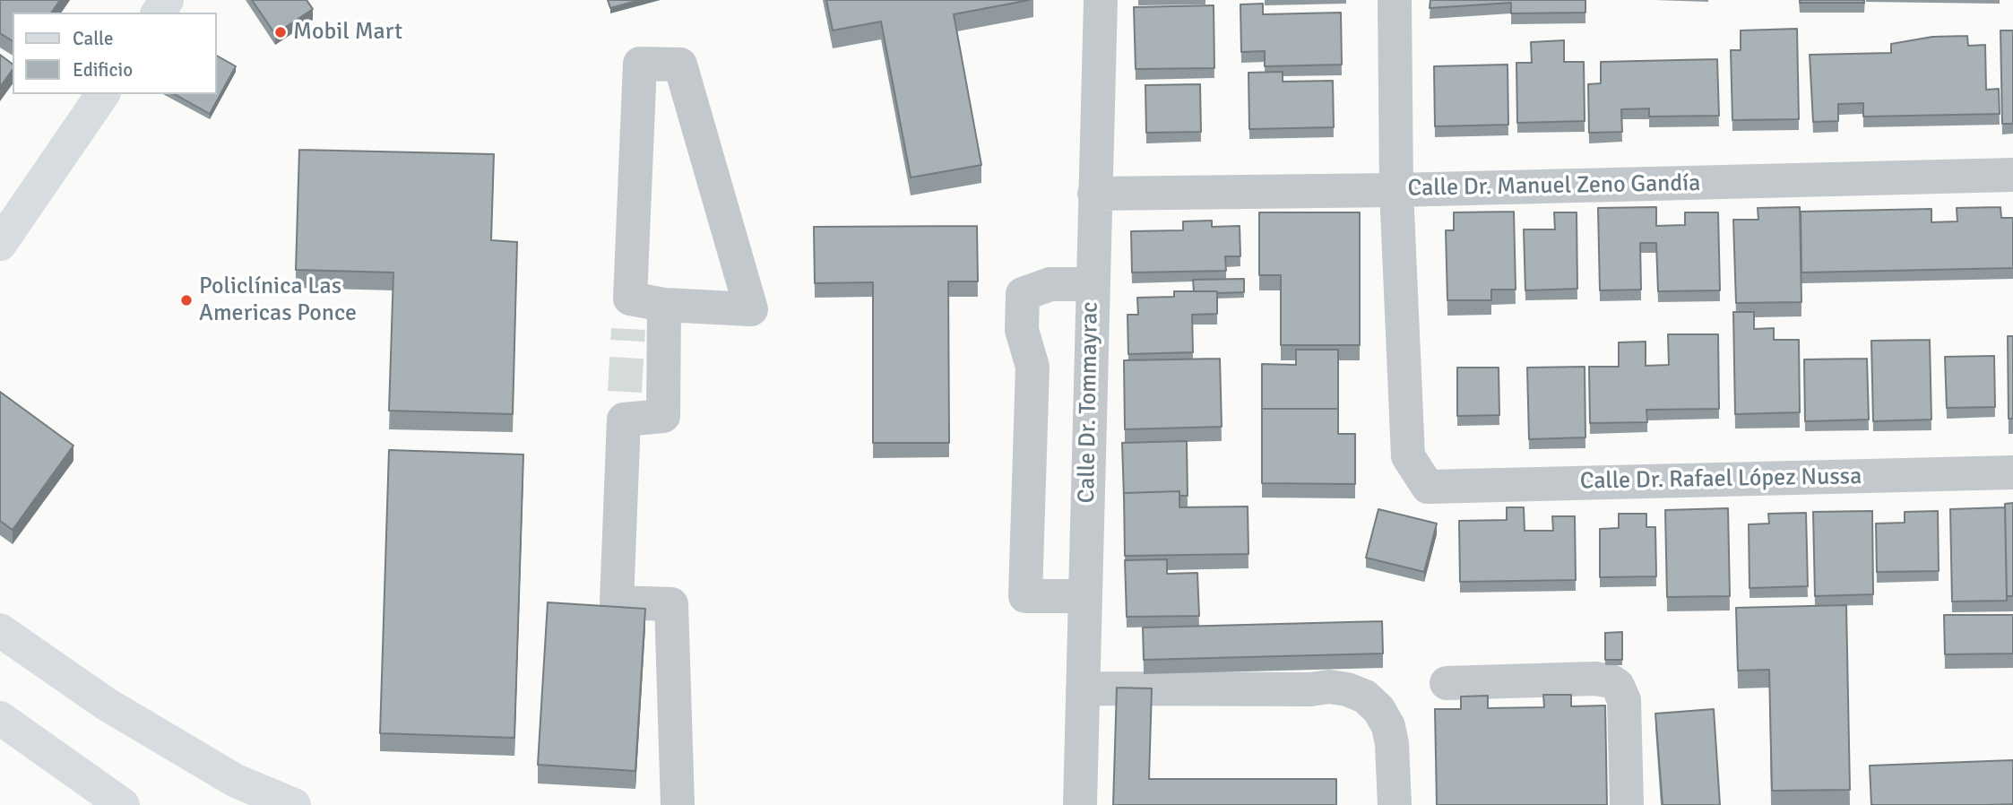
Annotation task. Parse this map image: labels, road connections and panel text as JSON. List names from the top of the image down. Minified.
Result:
{"streets":{"street":["Calle Dr. Manuel Zeno Gandía","Calle Dr. Tommayrac","Calle Dr. Rafael López Nussa"]},"crossings":[["Calle Dr. Manuel Zeno Gandía","Calle Dr. Tommayrac"],["Calle Dr. Manuel Zeno Gandía","Calle Dr. Rafael López Nussa"]],"places":["Mobil Mart","Policlínica Las Americas Ponce"],"legend":["Calle","Edificio"]}
